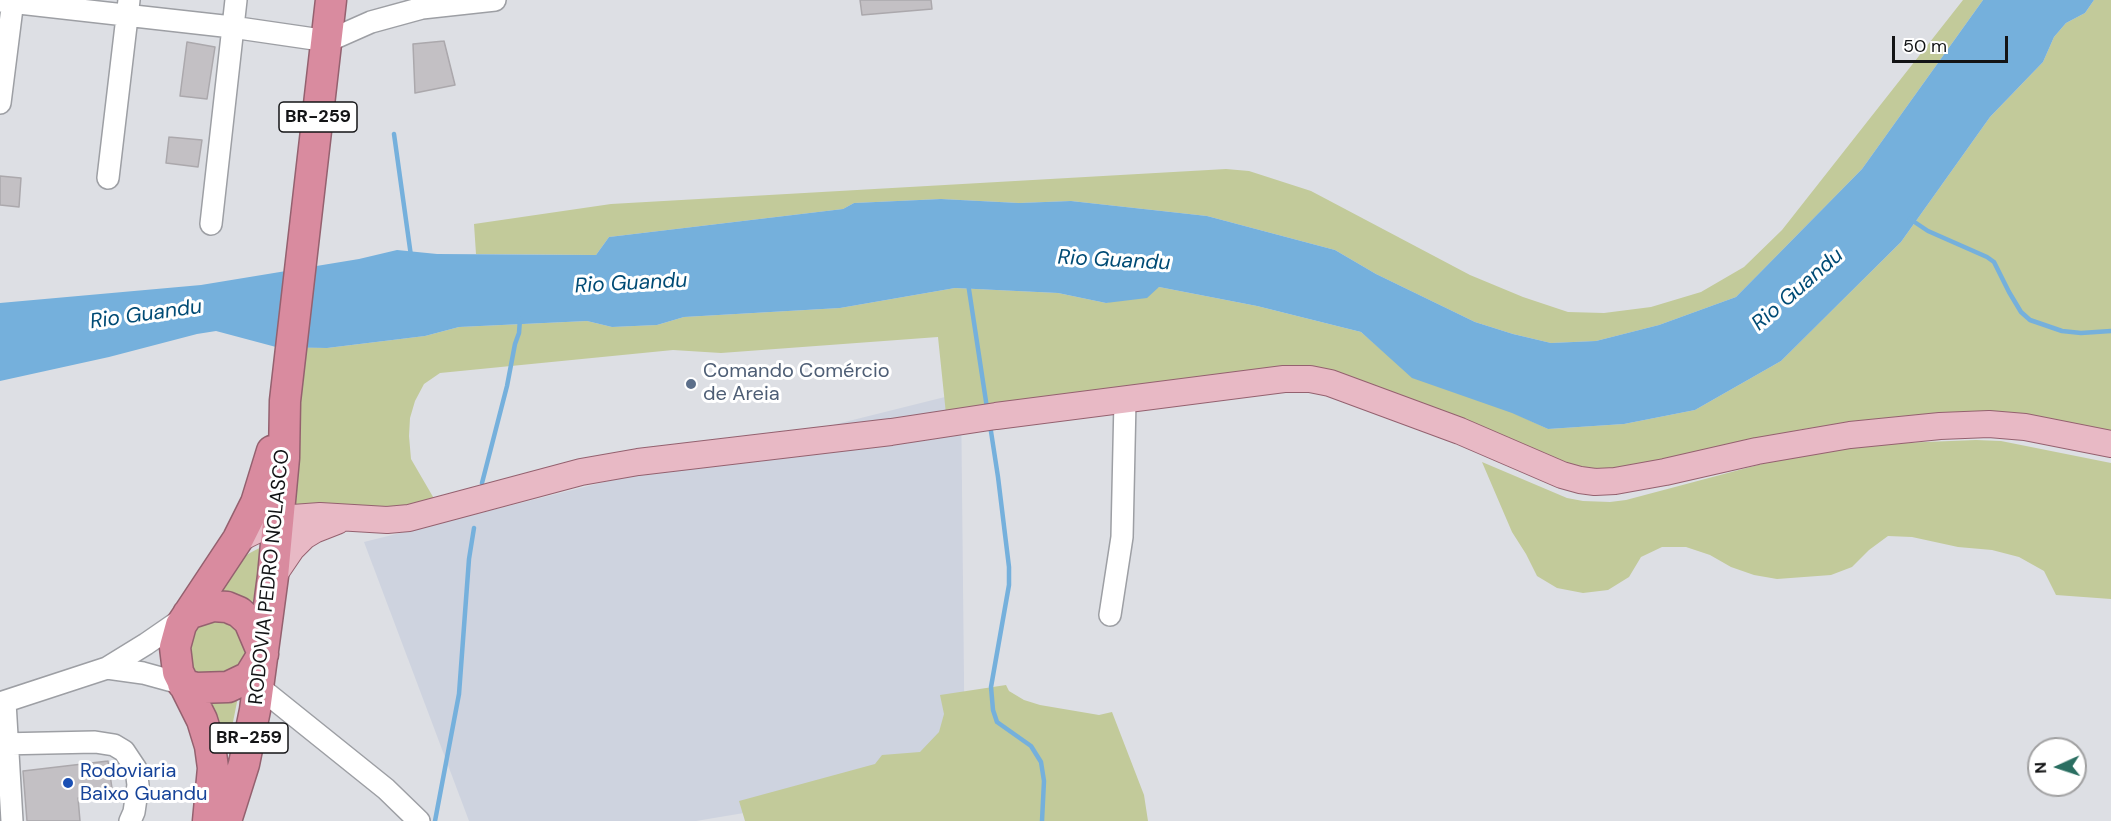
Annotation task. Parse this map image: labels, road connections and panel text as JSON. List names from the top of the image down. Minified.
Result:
{"streets":{"highway":["BR-259","RODOVIA PEDRO NOLASCO"]},"crossings":[["BR-259","RODOVIA PEDRO NOLASCO"]],"water":["Rio Guandu"],"places":["Comando Comércio de Areia","Rodoviaria Baixo Guandu"],"scale_bar":"50 m","north":"left"}
